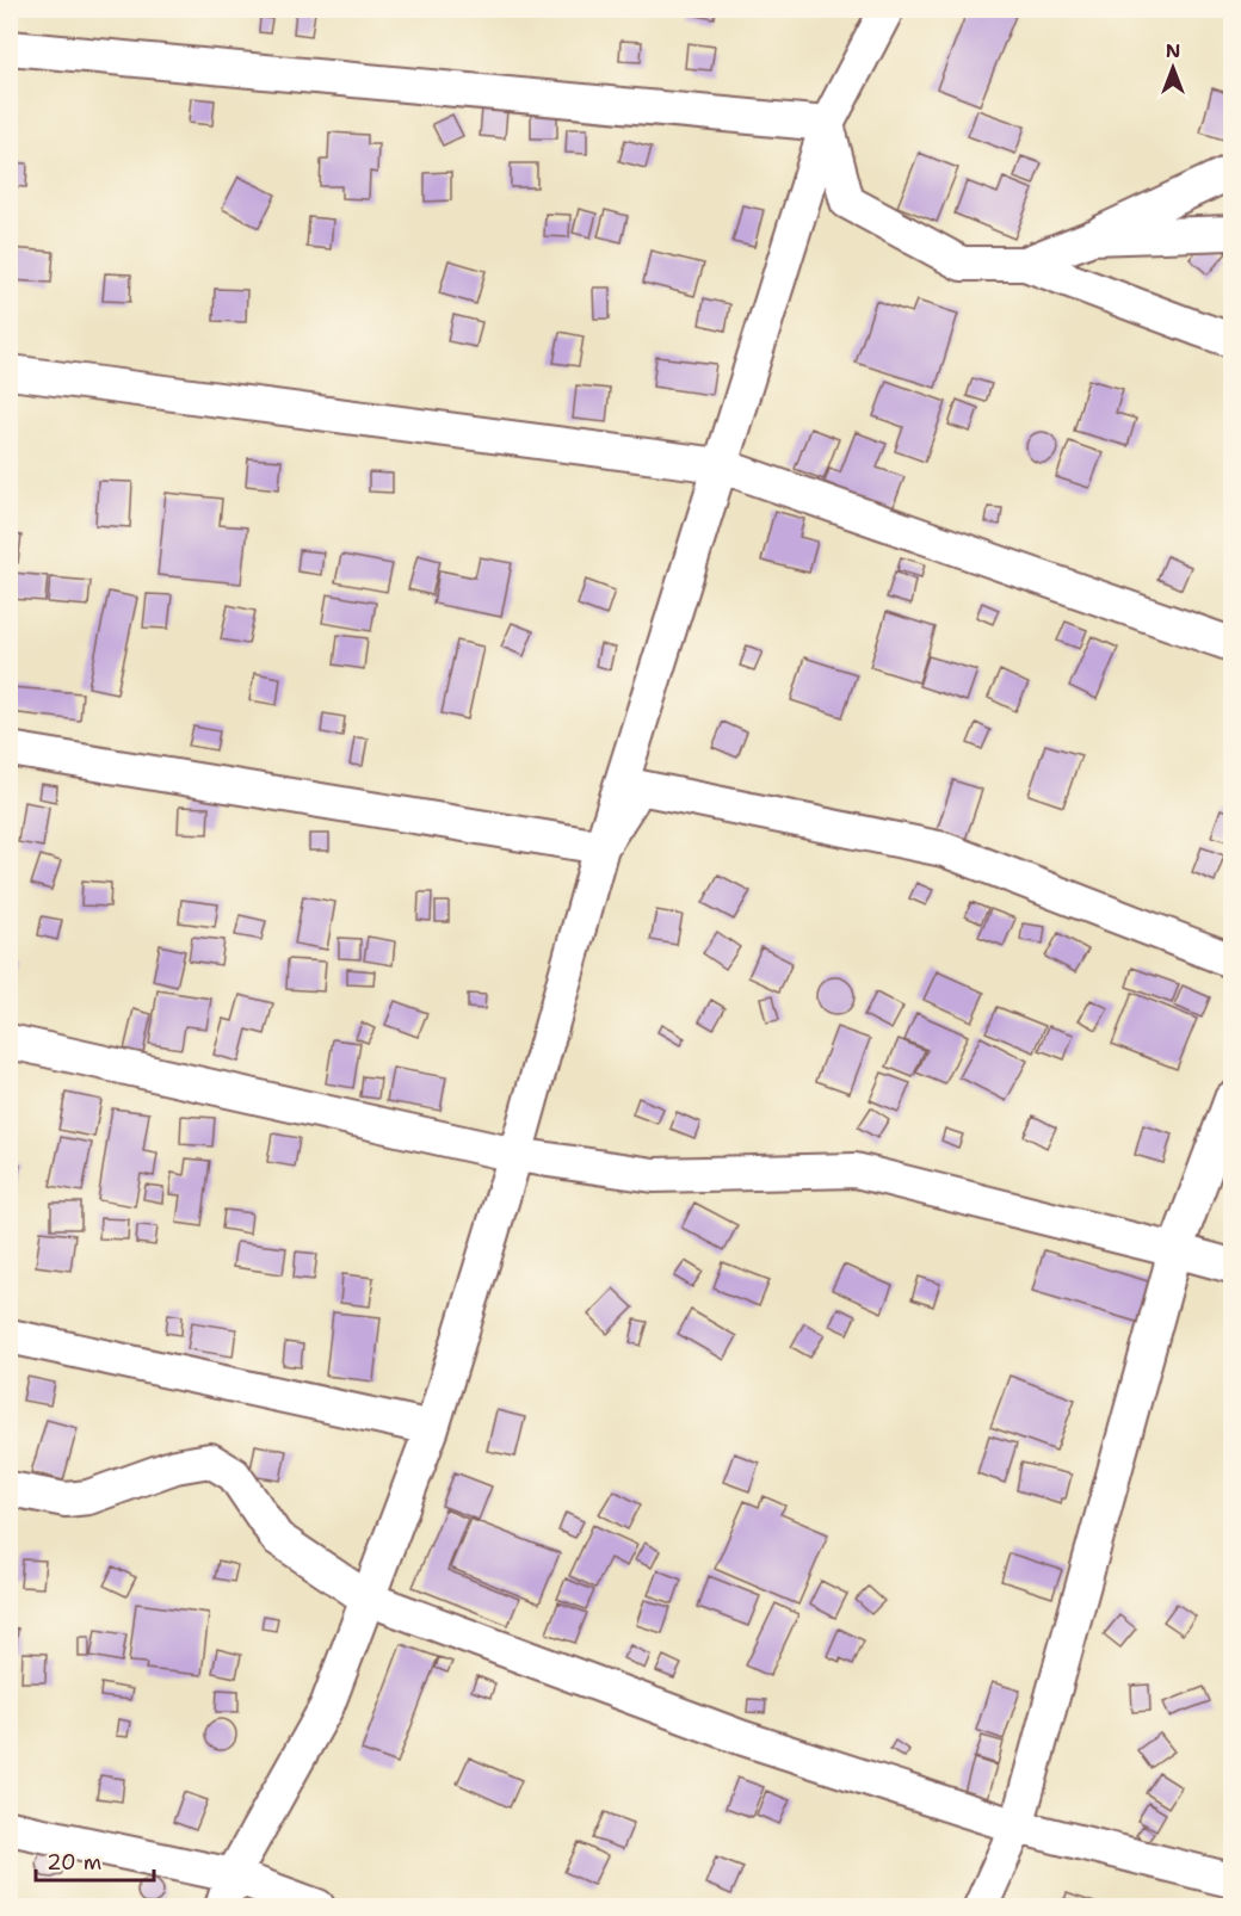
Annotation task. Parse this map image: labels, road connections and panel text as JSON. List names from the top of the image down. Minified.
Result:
{"scale_bar":"20 m","north":"top"}
